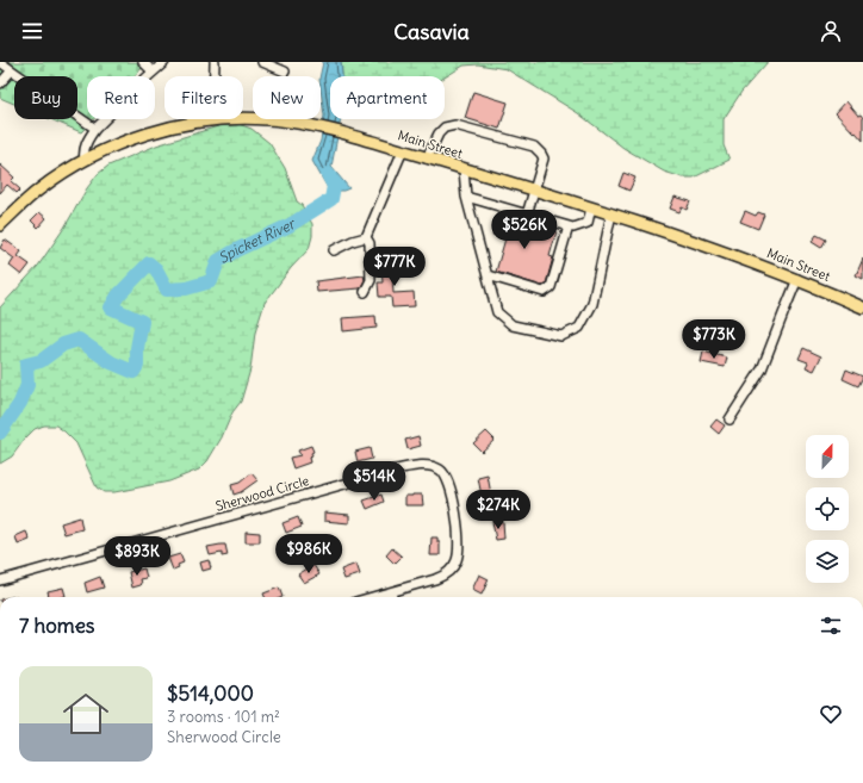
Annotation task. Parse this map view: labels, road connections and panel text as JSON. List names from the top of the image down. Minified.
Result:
{"streets":{"main road":["Main Street"],"street":["Sherwood Circle"]},"water":["Spicket River"],"north":"top","page":{"header":"Casavia","chip":["Buy","Rent","Filters","New","Apartment"],"price":["$526K","$777K","$773K","$514K","$274K","$986K","$893K"],"heading":"7 homes","list":[{"name":"$514,000","note":"3 rooms · 101 m² · Sherwood Circle"}]}}
